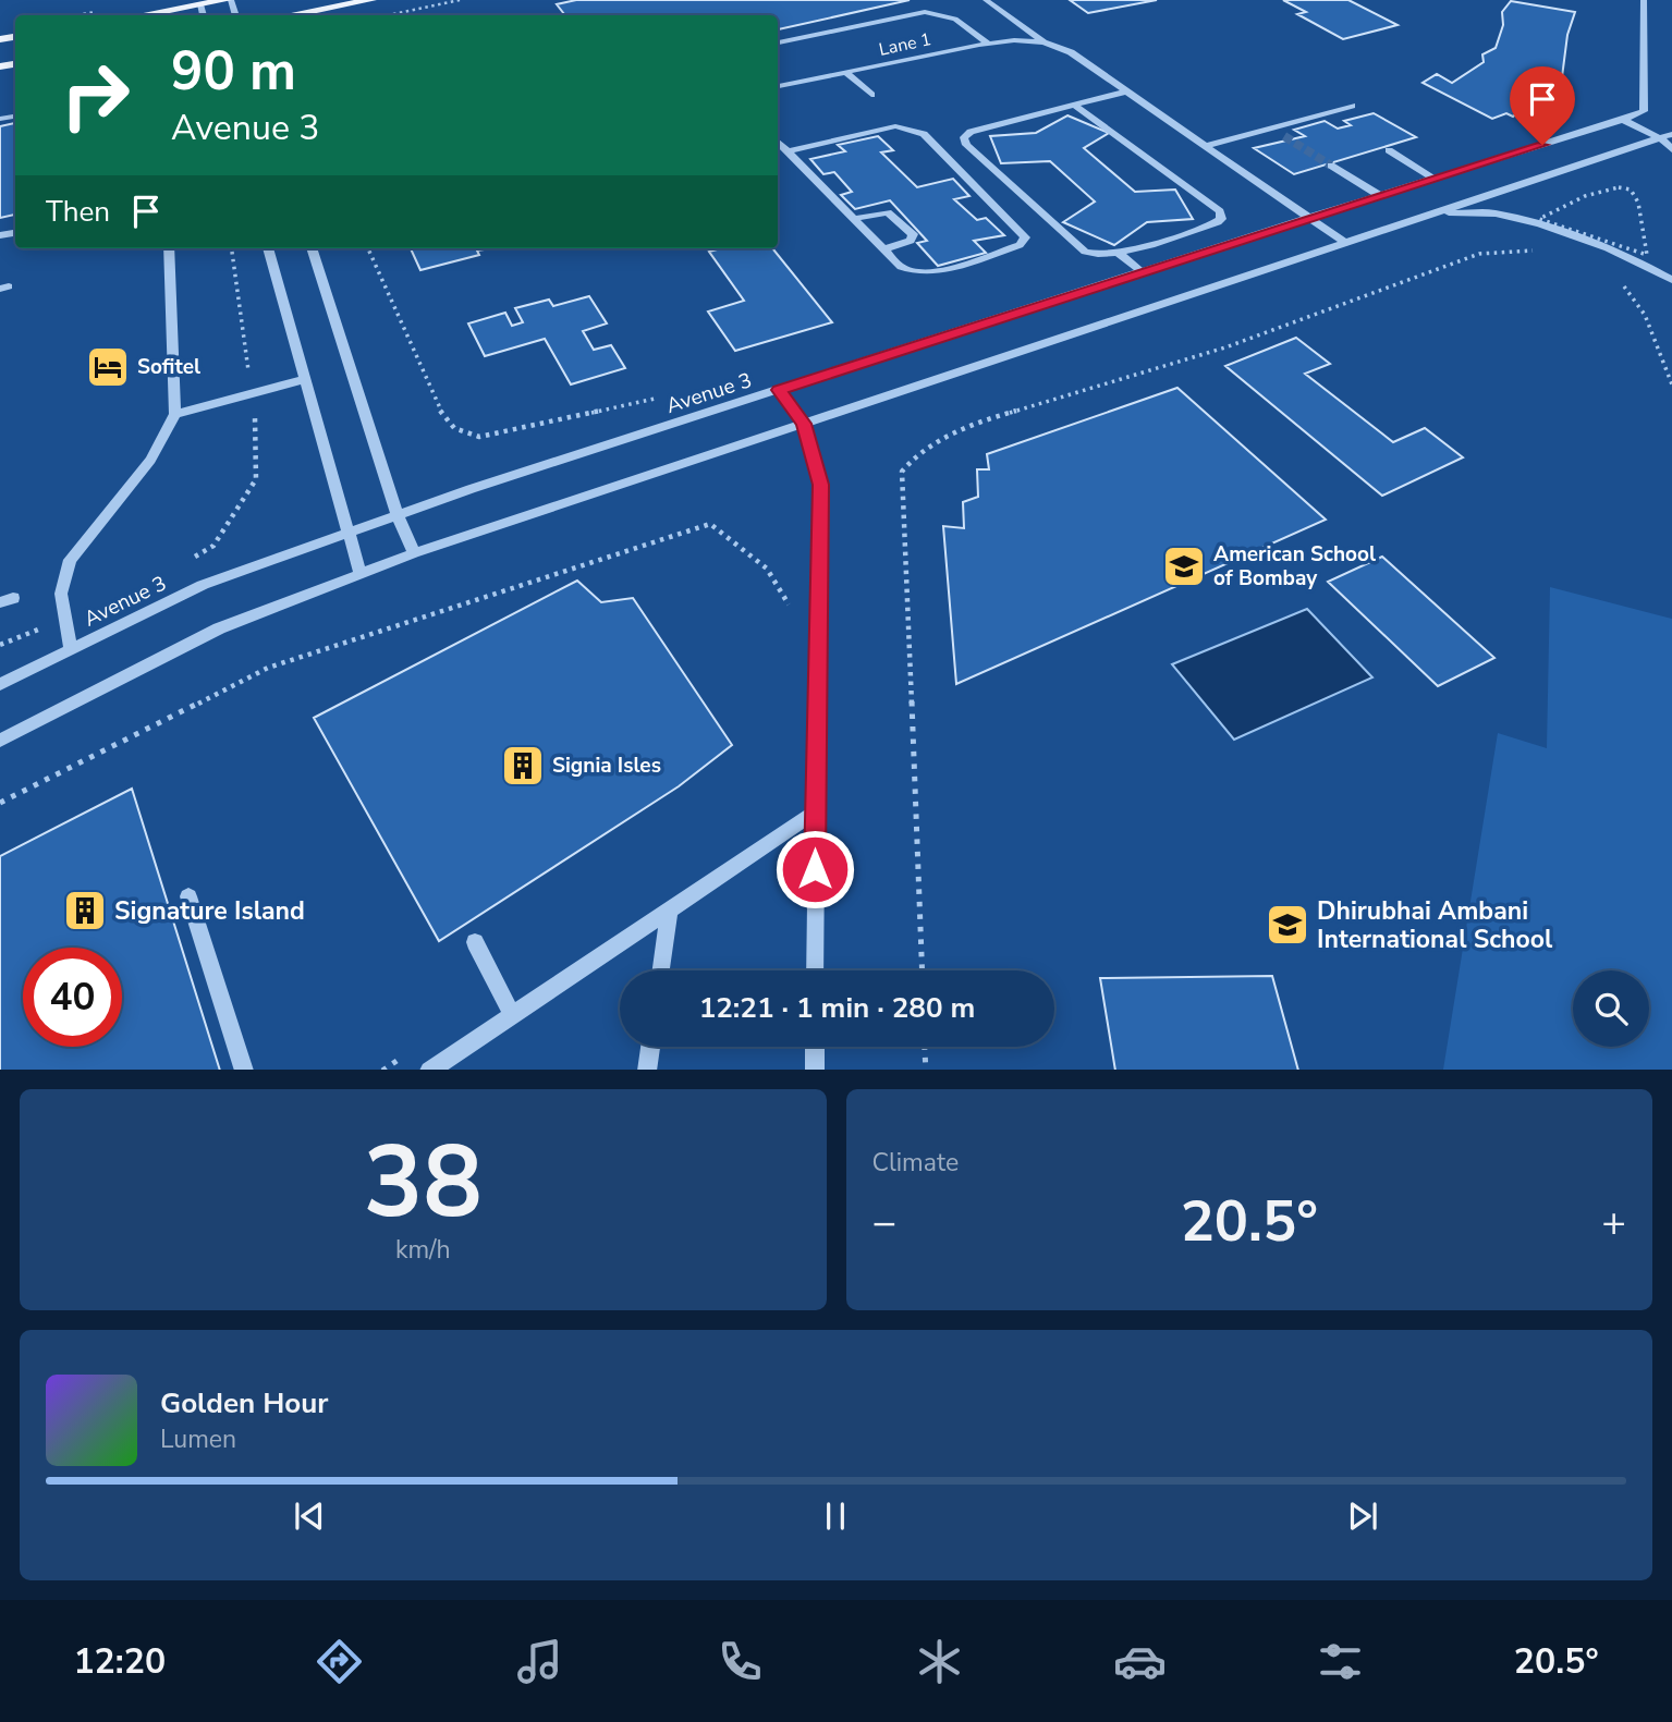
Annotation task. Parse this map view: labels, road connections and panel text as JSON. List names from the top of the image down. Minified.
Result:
{"streets":{"street":["Lane 1","Avenue 3"]},"places":{"hotel":["Sofitel"],"school or university":["American School of Bombay","Dhirubhai Ambani International School"],"building":["Signia Isles","Signature Island"]},"page":{"turn":["90 m","Avenue 3"],"then":"Then","limit":"40","trip":"12:21 · 1 min · 280 m","tile":[["38","km/h"],"Climate"],"heat":["−","20.5°","+"],"song":["Golden Hour","Lumen"],"tabs":["12:20","20.5°"]}}
